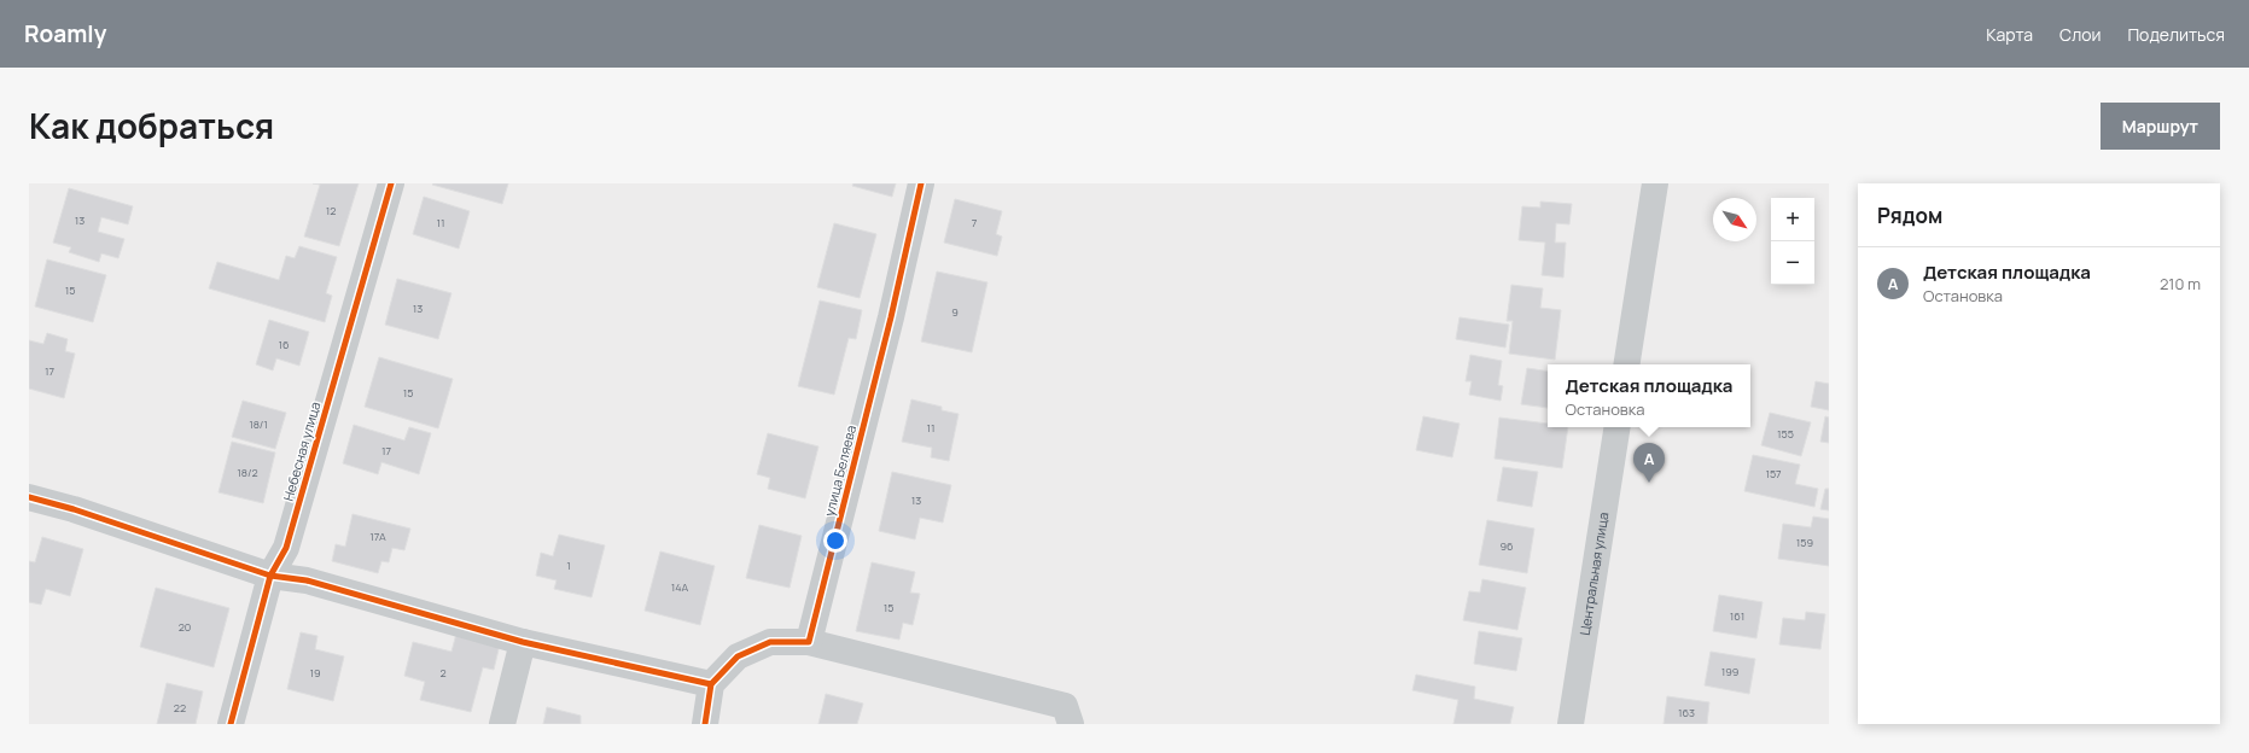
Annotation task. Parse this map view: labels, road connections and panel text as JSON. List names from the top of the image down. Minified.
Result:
{"streets":{"street":["Небесная улица","улица Беляева","Центральная улица"]},"house_numbers":["12","13","11","7","15","13","9","16","17","15","18/1","11","155","17","18/2","157","13","17А","159","96","1","14А","15","161","20","199","19","2","22","163"],"north":"bottom right","page":{"header":"Roamly","nav":["Карта","Слои","Поделиться"],"title":"Как добраться","buttons":"Маршрут","heading":"Рядом","map_buttons":["+","−"],"list":[{"mark":"A","name":"Детская площадка","note":"Остановка","value":"210 m"}],"popup":["Детская площадка","Остановка"],"pins":"A"}}
